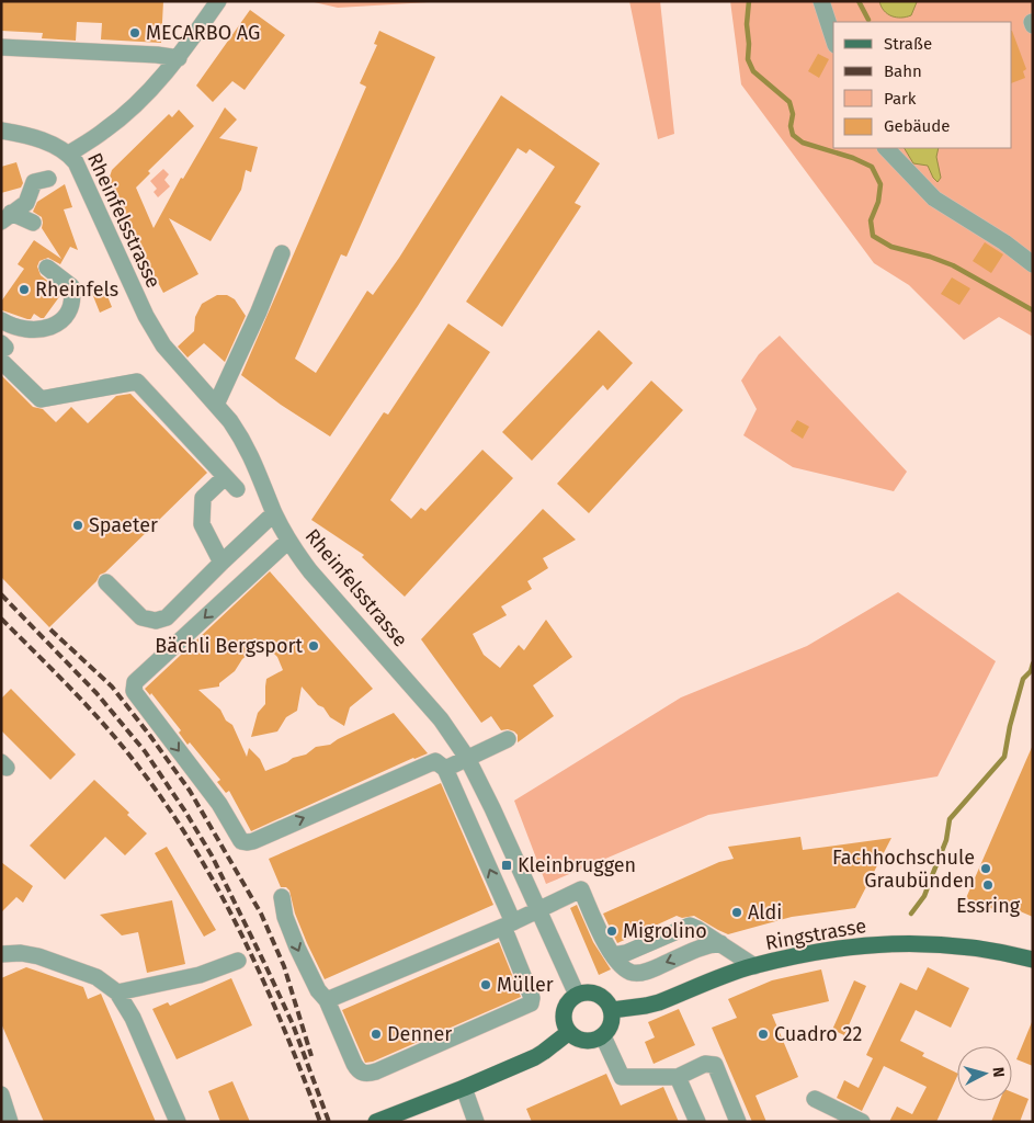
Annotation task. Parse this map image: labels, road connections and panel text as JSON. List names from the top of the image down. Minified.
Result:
{"streets":{"main road":["Ringstrasse"],"street":["Rheinfelsstrasse"]},"crossings":[["Rheinfelsstrasse","Ringstrasse"]],"places":{"other":["MECARBO AG","Rheinfels","Spaeter","Bächli Bergsport","Fachhochschule Graubünden","Essring","Aldi","Migrolino","Müller","Denner","Cuadro 22"],"transit":["Kleinbruggen"]},"legend":["Straße","Bahn","Park","Gebäude"],"north":"right"}
